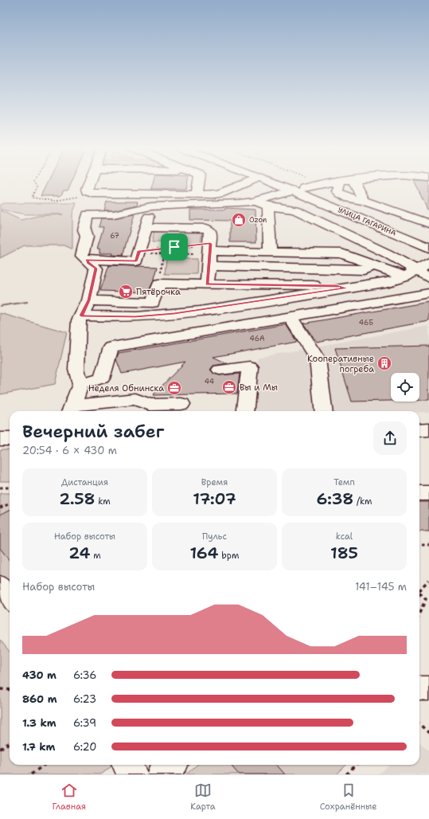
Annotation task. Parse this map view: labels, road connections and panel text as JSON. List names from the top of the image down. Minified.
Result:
{"streets":{"street":["УЛИЦА ГАГАРИНА"]},"places":{"shop":["Ozon"],"supermarket":["Пятёрочка"],"building":["Кооперативные погреба"],"office":["Вы и Мы","Неделя Обнинска"]},"house_numbers":["67","46Б","46А","44"],"page":{"heading":["Вечерний забег","20:54 · 6 × 430 m"],"stats":[["Дистанция","2.58 km"],["Время","17:07"],["Темп","6:38 /km"],["Набор высоты","24 m"],["Пульс","164 bpm"],["kcal","185"]],"chart":["Набор высоты","141–145 m"],"list":[{"name":"430 m","note":"6:36"},{"name":"860 m","note":"6:23"},{"name":"1.3 km","note":"6:39"},{"name":"1.7 km","note":"6:20"}],"tabs":["Главная","Карта","Сохранённые"]}}
